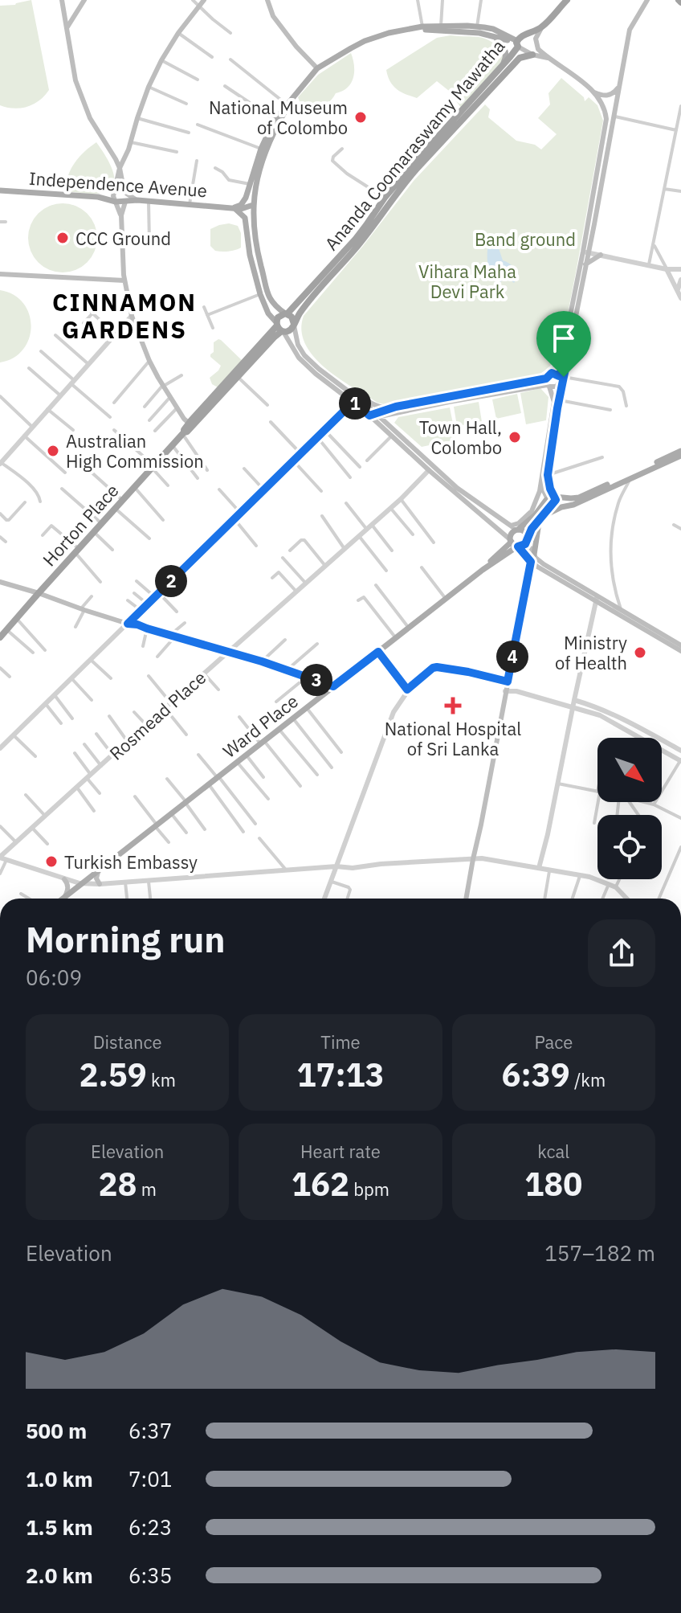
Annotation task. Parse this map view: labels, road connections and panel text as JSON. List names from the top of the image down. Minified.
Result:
{"streets":{"highway":["Ananda Coomaraswamy Mawatha","Horton Place"],"main road":["Independence Avenue","Ward Place"],"street":["Rosmead Place"]},"crossings":[["Ananda Coomaraswamy Mawatha","Horton Place"]],"districts":["CINNAMON GARDENS"],"parks":["Band ground","Vihara Maha Devi Park"],"places":{"other":["National Museum of Colombo","CCC Ground","Town Hall, Colombo","Australian High Commission","Ministry of Health","Turkish Embassy"],"health":["National Hospital of Sri Lanka"]},"north":"bottom right","page":{"pins":["1","2","4","3"],"heading":["Morning run","06:09"],"stats":[["Distance","2.59 km"],["Time","17:13"],["Pace","6:39 /km"],["Elevation","28 m"],["Heart rate","162 bpm"],["kcal","180"]],"chart":["Elevation","157–182 m"],"list":[{"name":"500 m","note":"6:37"},{"name":"1.0 km","note":"7:01"},{"name":"1.5 km","note":"6:23"},{"name":"2.0 km","note":"6:35"}]}}
